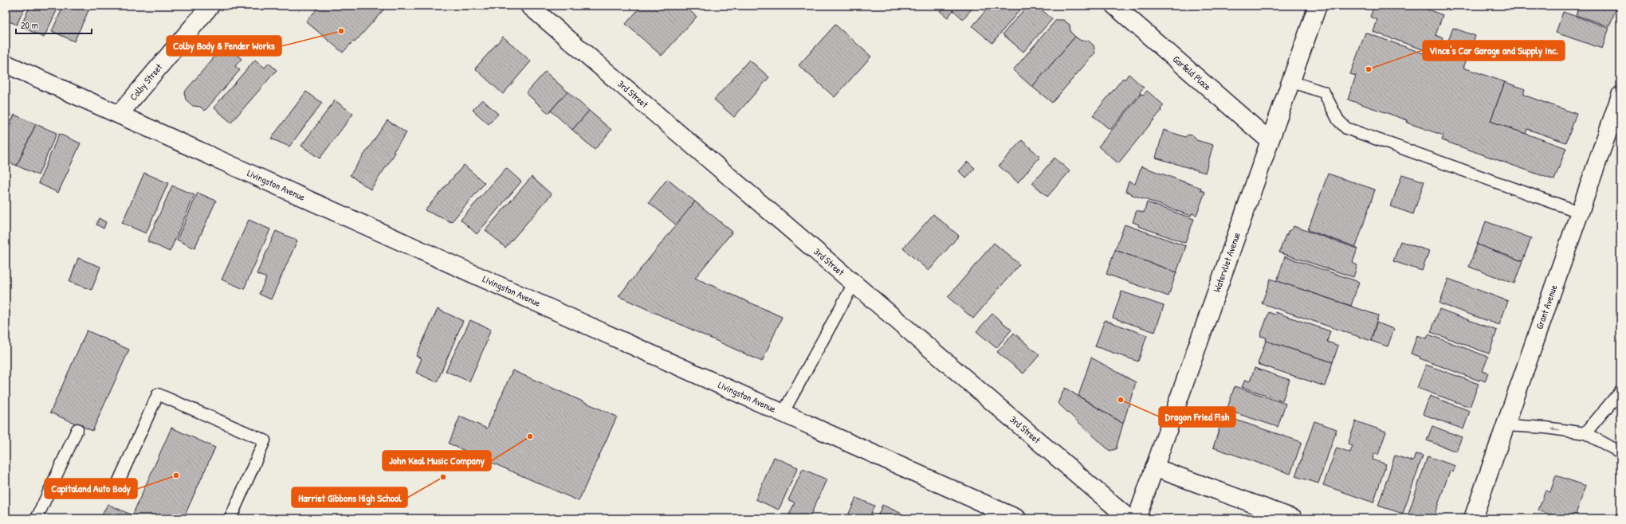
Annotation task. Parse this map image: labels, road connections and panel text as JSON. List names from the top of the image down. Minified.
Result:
{"streets":{"street":["Garfield Place","Colby Street","3rd Street","Livingston Avenue","Watervliet Avenue","Grant Avenue"]},"crossings":[["Garfield Place","Watervliet Avenue"],["Colby Street","Livingston Avenue"]],"places":["Colby Body & Fender Works","Vince's Car Garage and Supply Inc.","Dragon Fried Fish","John Keal Music Company","Capitaland Auto Body","Harriet Gibbons High School"],"scale_bar":"20 m"}
